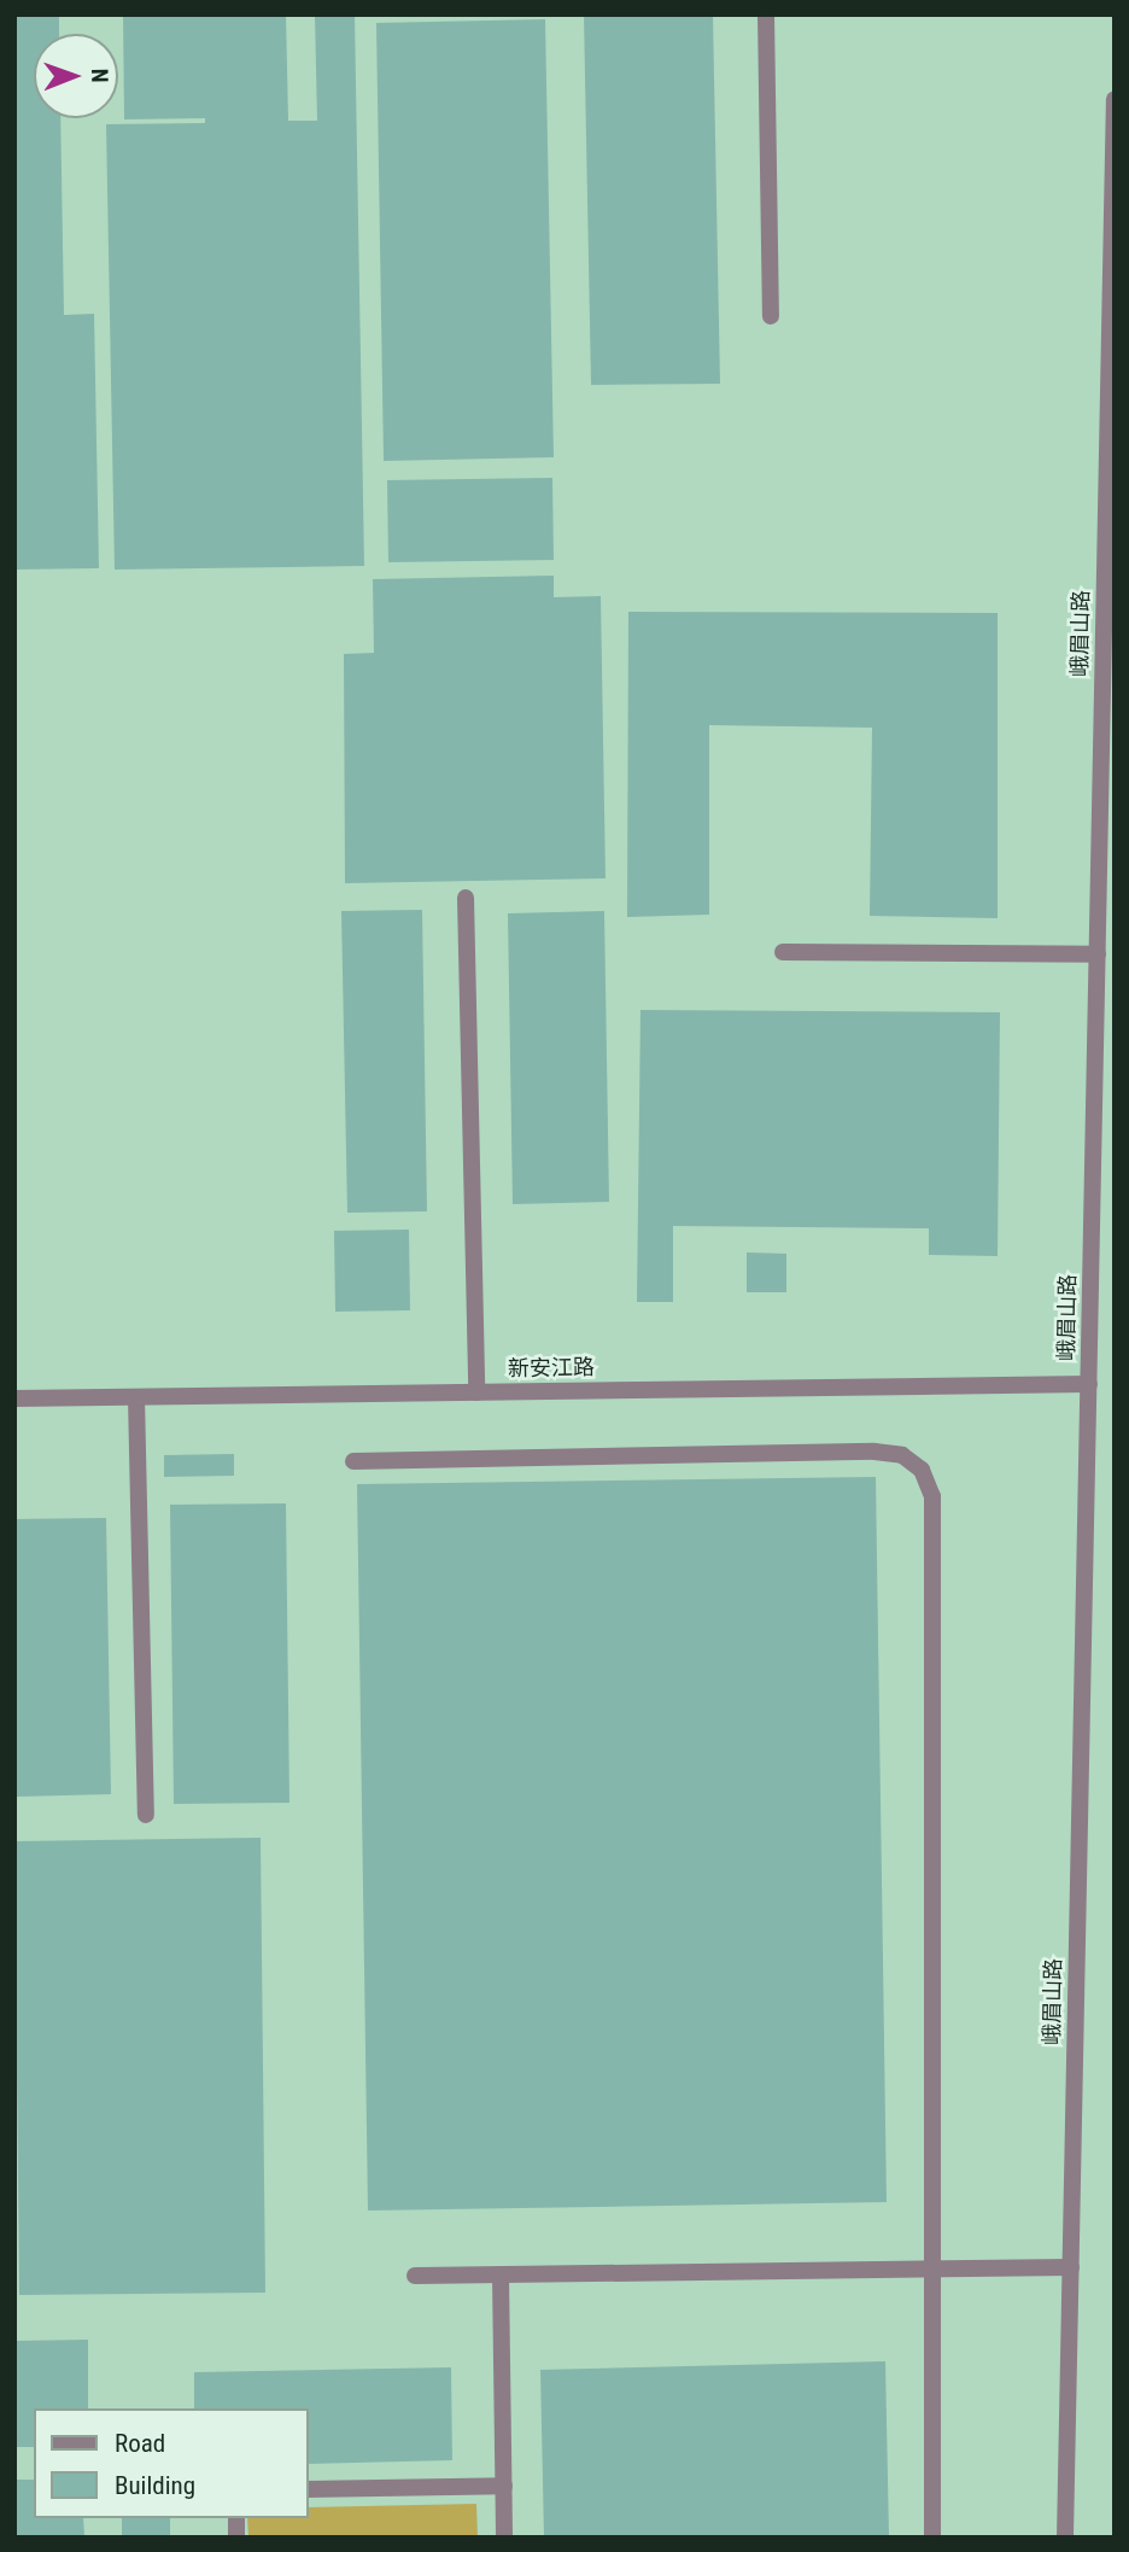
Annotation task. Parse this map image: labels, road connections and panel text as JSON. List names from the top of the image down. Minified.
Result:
{"streets":{"street":["峨眉山路","新安江路"]},"crossings":[["峨眉山路","新安江路"]],"legend":["Road","Building"],"north":"right"}
